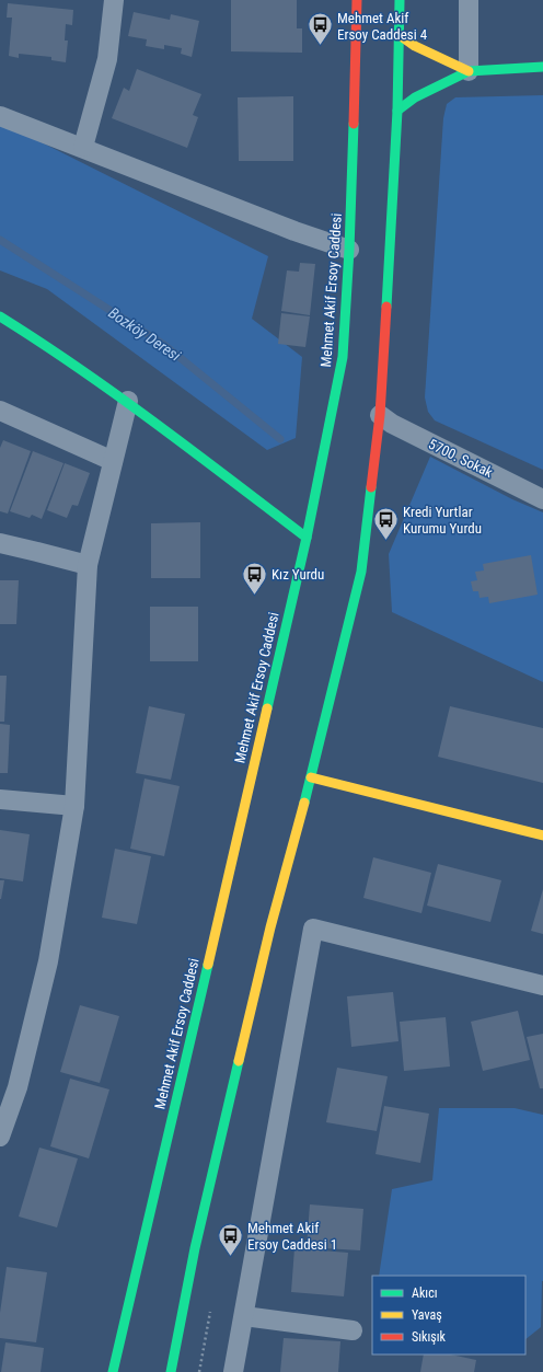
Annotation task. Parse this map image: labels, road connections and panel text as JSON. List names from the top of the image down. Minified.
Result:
{"streets":{"main road":["Mehmet Akif Ersoy Caddesi"],"street":["5700. Sokak"]},"water":["Bozköy Deresi"],"places":{"bus stop":["Mehmet Akif Ersoy Caddesi 4","Kredi Yurtlar Kurumu Yurdu","Kız Yurdu","Mehmet Akif Ersoy Caddesi 1"]},"legend":["Akıcı","Yavaş","Sıkışık"]}
